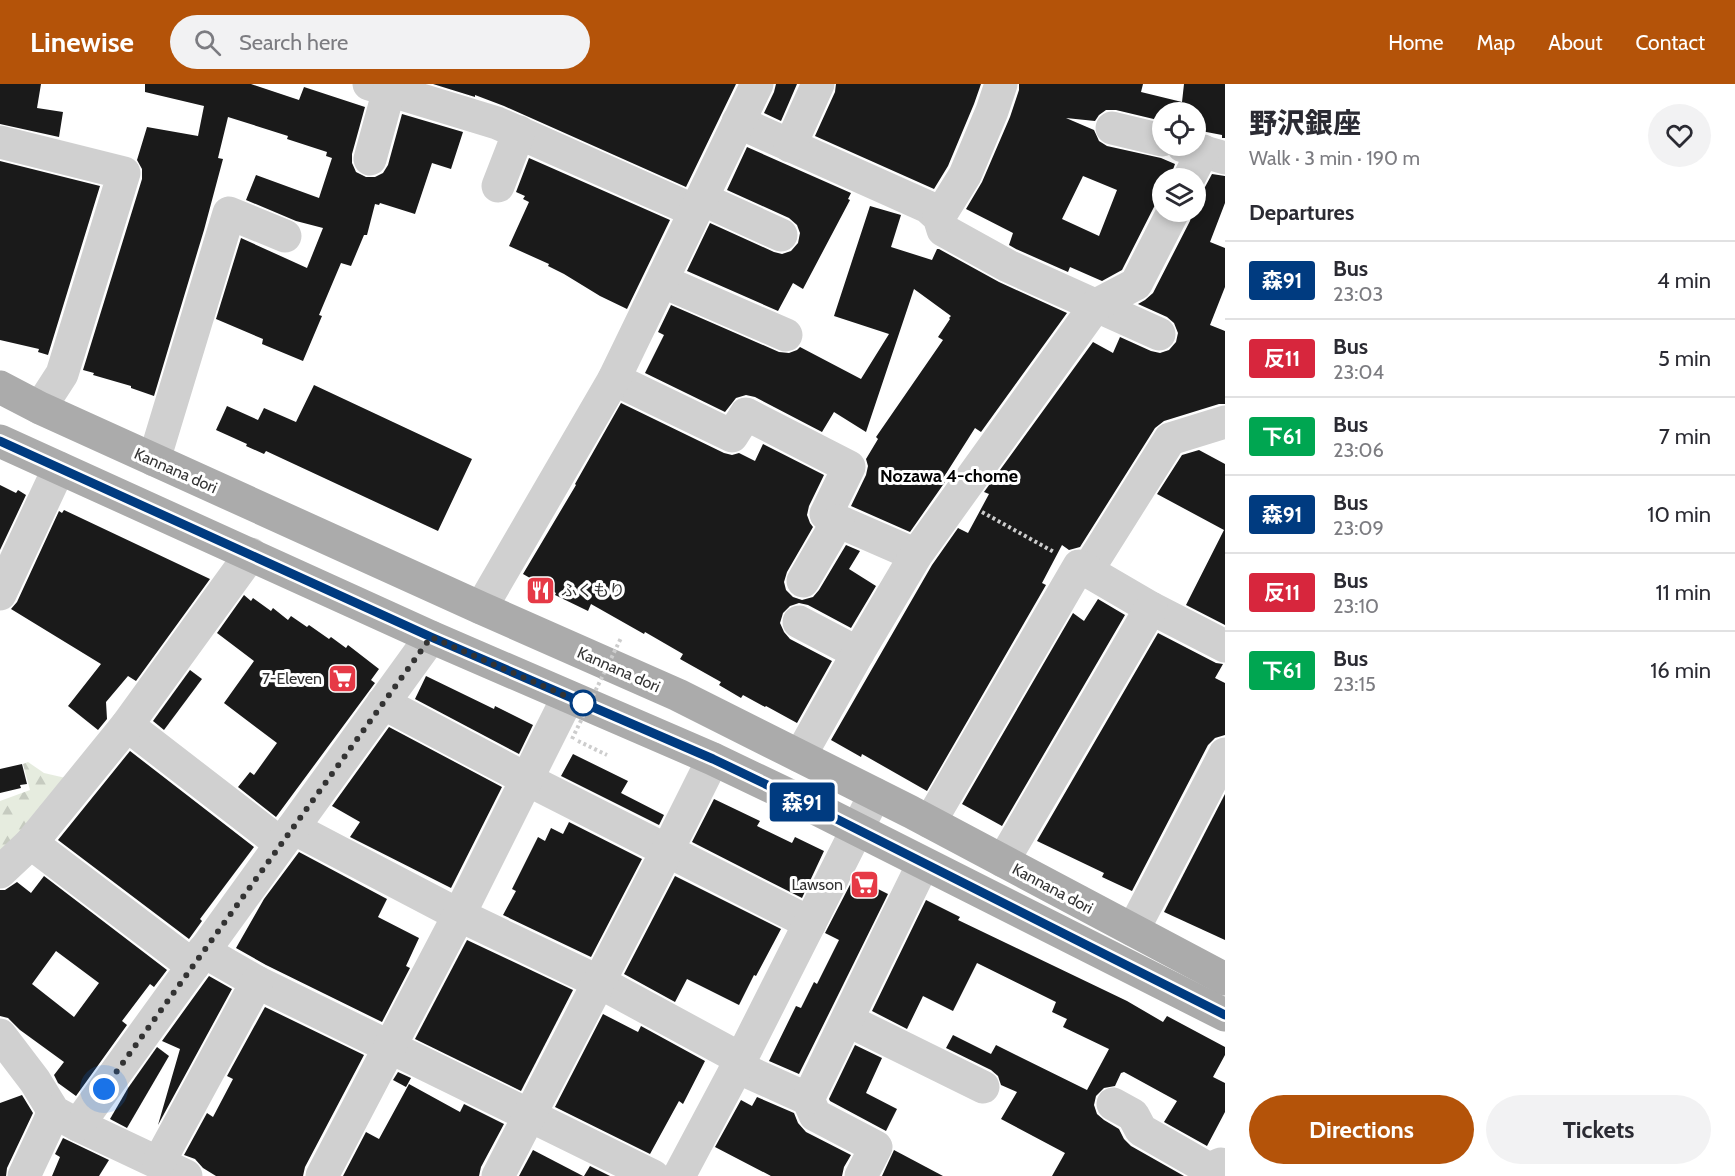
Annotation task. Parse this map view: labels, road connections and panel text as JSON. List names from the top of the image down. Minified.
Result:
{"streets":{"main road":["Kannana dori"]},"districts":["Nozawa 4-chome"],"places":{"restaurant":["ふくもり"],"supermarket":["7-Eleven","Lawson"]},"lines":["bus line 森91"],"page":{"header":"Linewise","search":"Search here","nav":["Home","Map","About","Contact"],"on_map":"森91","heading":[["野沢銀座","Walk · 3 min · 190 m"],"Departures"],"list":[{"mark":"森91","name":"Bus","note":"23:03","value":"4 min"},{"mark":"反11","name":"Bus","note":"23:04","value":"5 min"},{"mark":"下61","name":"Bus","note":"23:06","value":"7 min"},{"mark":"森91","name":"Bus","note":"23:09","value":"10 min"},{"mark":"反11","name":"Bus","note":"23:10","value":"11 min"},{"mark":"下61","name":"Bus","note":"23:15","value":"16 min"}],"buttons":["Directions","Tickets"]}}
